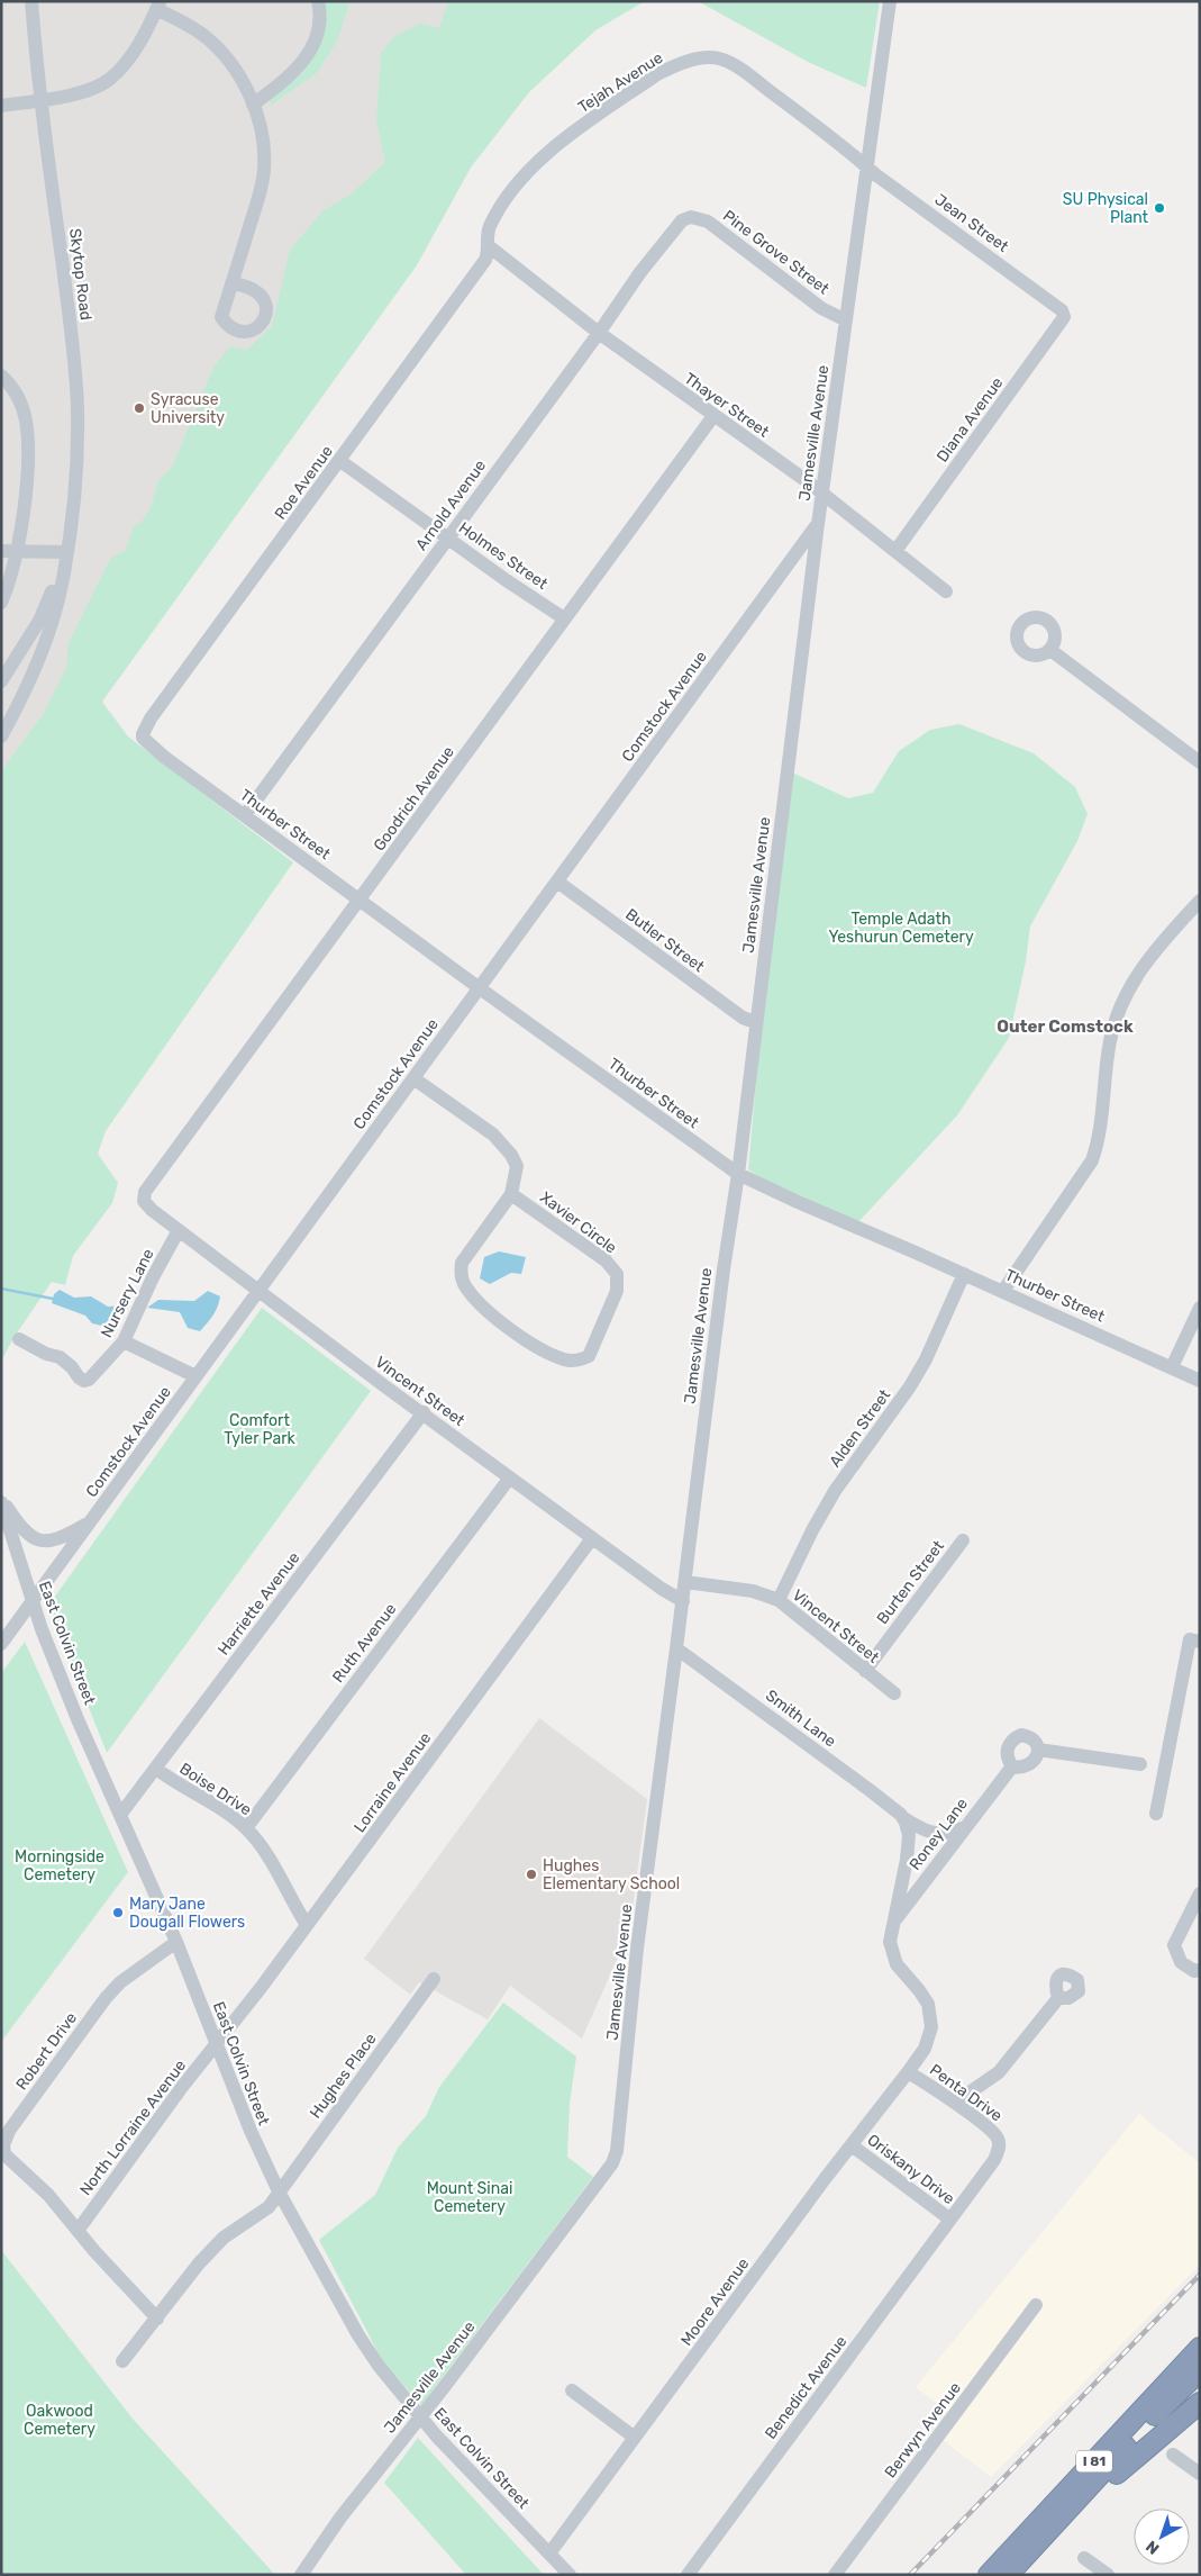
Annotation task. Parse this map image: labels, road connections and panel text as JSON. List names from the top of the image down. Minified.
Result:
{"streets":{"highway":["I 81"],"street":["Tejah Avenue","Jean Street","Pine Grove Street","Skytop Road","Thayer Street","Diana Avenue","Jamesville Avenue","Roe Avenue","Arnold Avenue","Holmes Street","Comstock Avenue","Goodrich Avenue","Thurber Street","Butler Street","Xavier Circle","Nursery Lane","Vincent Street","Alden Street","Burten Street","Harriette Avenue","East Colvin Street","Ruth Avenue","Smith Lane","Lorraine Avenue","Boise Drive","Roney Lane","Robert Drive","Hughes Place","Penta Drive","North Lorraine Avenue","Oriskany Drive","Moore Avenue","Benedict Avenue","Berwyn Avenue"]},"crossings":[["Tejah Avenue","Jean Street"],["Tejah Avenue","Thayer Street"],["Tejah Avenue","Jamesville Avenue"],["Tejah Avenue","Roe Avenue"],["Jean Street","Diana Avenue"],["Jean Street","Jamesville Avenue"],["Pine Grove Street","Jamesville Avenue"],["Pine Grove Street","Arnold Avenue"],["Thayer Street","Diana Avenue"],["Thayer Street","Jamesville Avenue"],["Thayer Street","Roe Avenue"],["Thayer Street","Arnold Avenue"],["Thayer Street","Goodrich Avenue"],["Jamesville Avenue","Comstock Avenue"],["Jamesville Avenue","Thurber Street"],["Jamesville Avenue","Butler Street"],["Jamesville Avenue","Vincent Street"],["Jamesville Avenue","East Colvin Street"],["Jamesville Avenue","Smith Lane"],["Roe Avenue","Holmes Street"],["Roe Avenue","Thurber Street"],["Arnold Avenue","Holmes Street"],["Arnold Avenue","Thurber Street"],["Holmes Street","Goodrich Avenue"],["Comstock Avenue","Thurber Street"],["Comstock Avenue","Butler Street"],["Comstock Avenue","Xavier Circle"],["Comstock Avenue","Vincent Street"],["Comstock Avenue","East Colvin Street"],["Goodrich Avenue","Thurber Street"],["Goodrich Avenue","Vincent Street"],["Thurber Street","Alden Street"],["Nursery Lane","Vincent Street"],["Vincent Street","Alden Street"],["Vincent Street","Burten Street"],["Vincent Street","Harriette Avenue"],["Vincent Street","Ruth Avenue"],["Vincent Street","Lorraine Avenue"],["Harriette Avenue","East Colvin Street"],["Harriette Avenue","Boise Drive"],["East Colvin Street","Lorraine Avenue"],["East Colvin Street","Robert Drive"],["East Colvin Street","Hughes Place"],["East Colvin Street","North Lorraine Avenue"],["East Colvin Street","Moore Avenue"],["Ruth Avenue","Boise Drive"],["Smith Lane","Roney Lane"],["Lorraine Avenue","Boise Drive"],["Lorraine Avenue","North Lorraine Avenue"],["Robert Drive","Hughes Place"],["Robert Drive","North Lorraine Avenue"],["Penta Drive","Moore Avenue"],["Penta Drive","Benedict Avenue"],["Oriskany Drive","Moore Avenue"],["Oriskany Drive","Benedict Avenue"]],"districts":["Outer Comstock"],"parks":["Temple Adath Yeshurun Cemetery","Comfort Tyler Park","Morningside Cemetery","Mount Sinai Cemetery","Oakwood Cemetery"],"places":["SU Physical Plant","Syracuse University","Hughes Elementary School","Mary Jane Dougall Flowers"],"north":"bottom left"}
